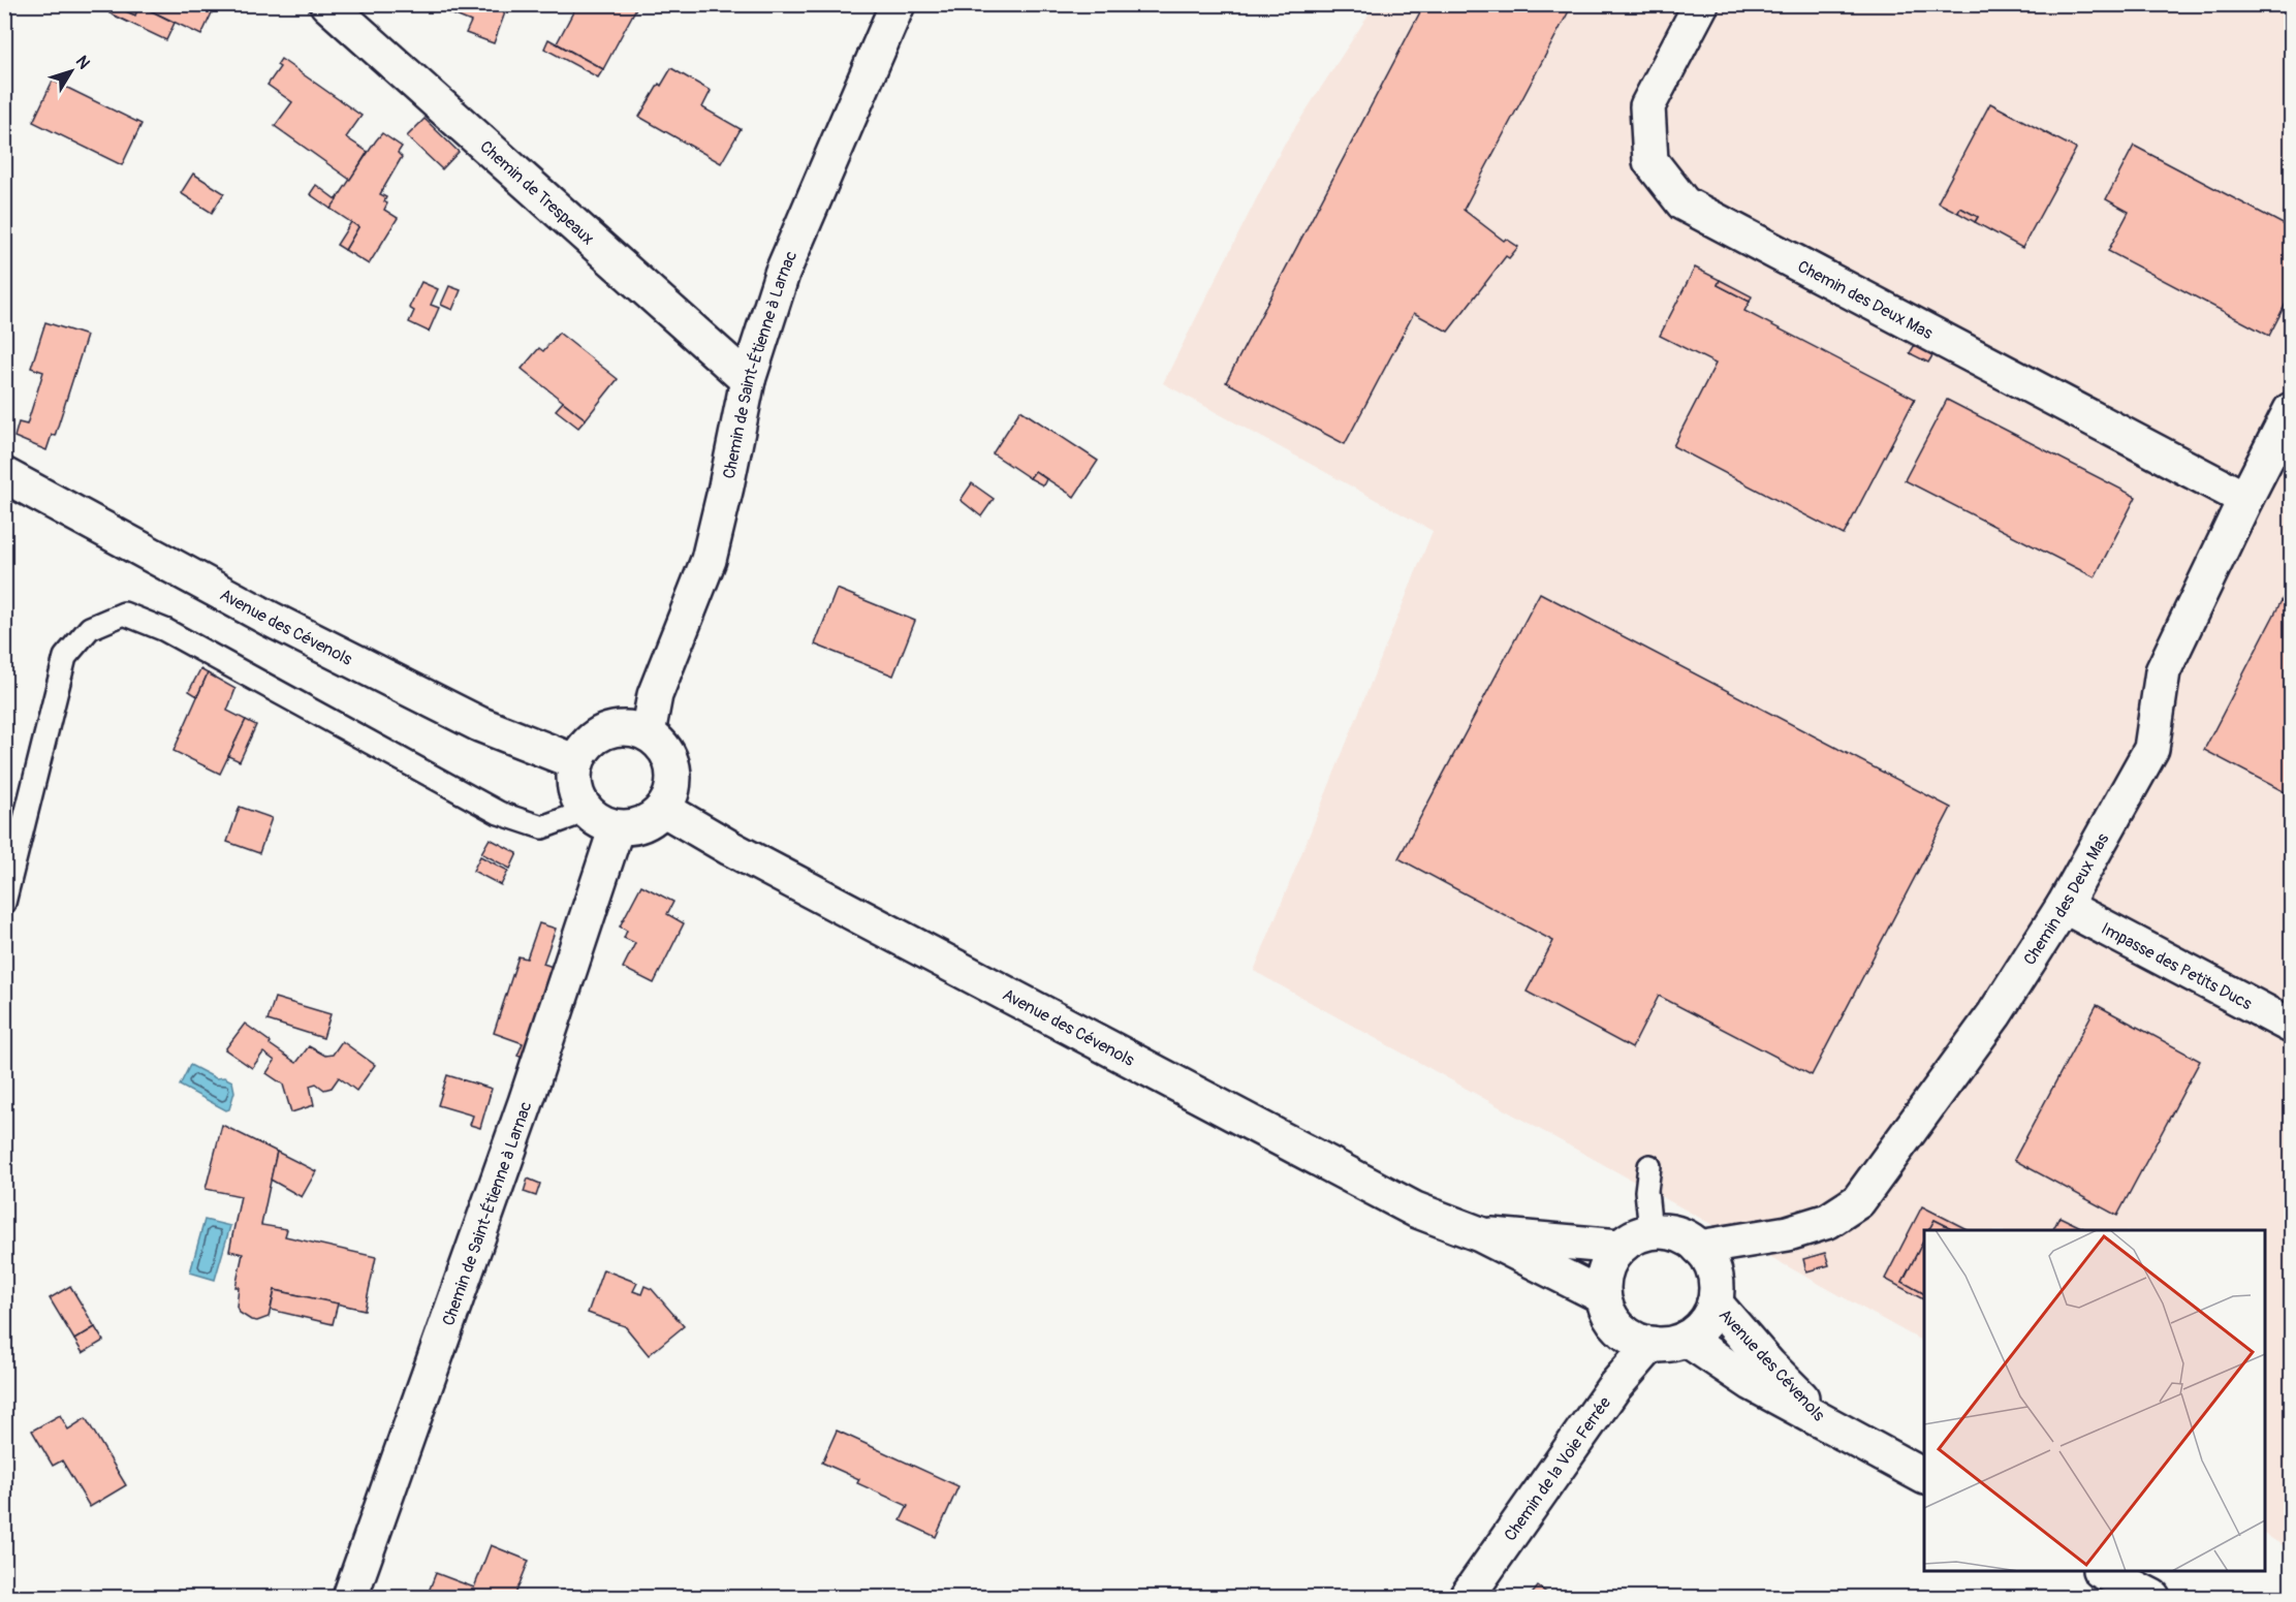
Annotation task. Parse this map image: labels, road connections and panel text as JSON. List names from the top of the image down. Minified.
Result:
{"streets":{"street":["Chemin de Trespeaux","Chemin des Deux Mas","Chemin de Saint-Étienne à Larnac","Avenue des Cévenols","Impasse des Petits Ducs","Chemin de la Voie Ferrée"]},"crossings":[["Chemin de Trespeaux","Chemin de Saint-Étienne à Larnac"],["Chemin des Deux Mas","Avenue des Cévenols"],["Chemin des Deux Mas","Impasse des Petits Ducs"],["Chemin des Deux Mas","Chemin de la Voie Ferrée"],["Chemin de Saint-Étienne à Larnac","Avenue des Cévenols"],["Avenue des Cévenols","Chemin de la Voie Ferrée"]],"north":"top right"}
